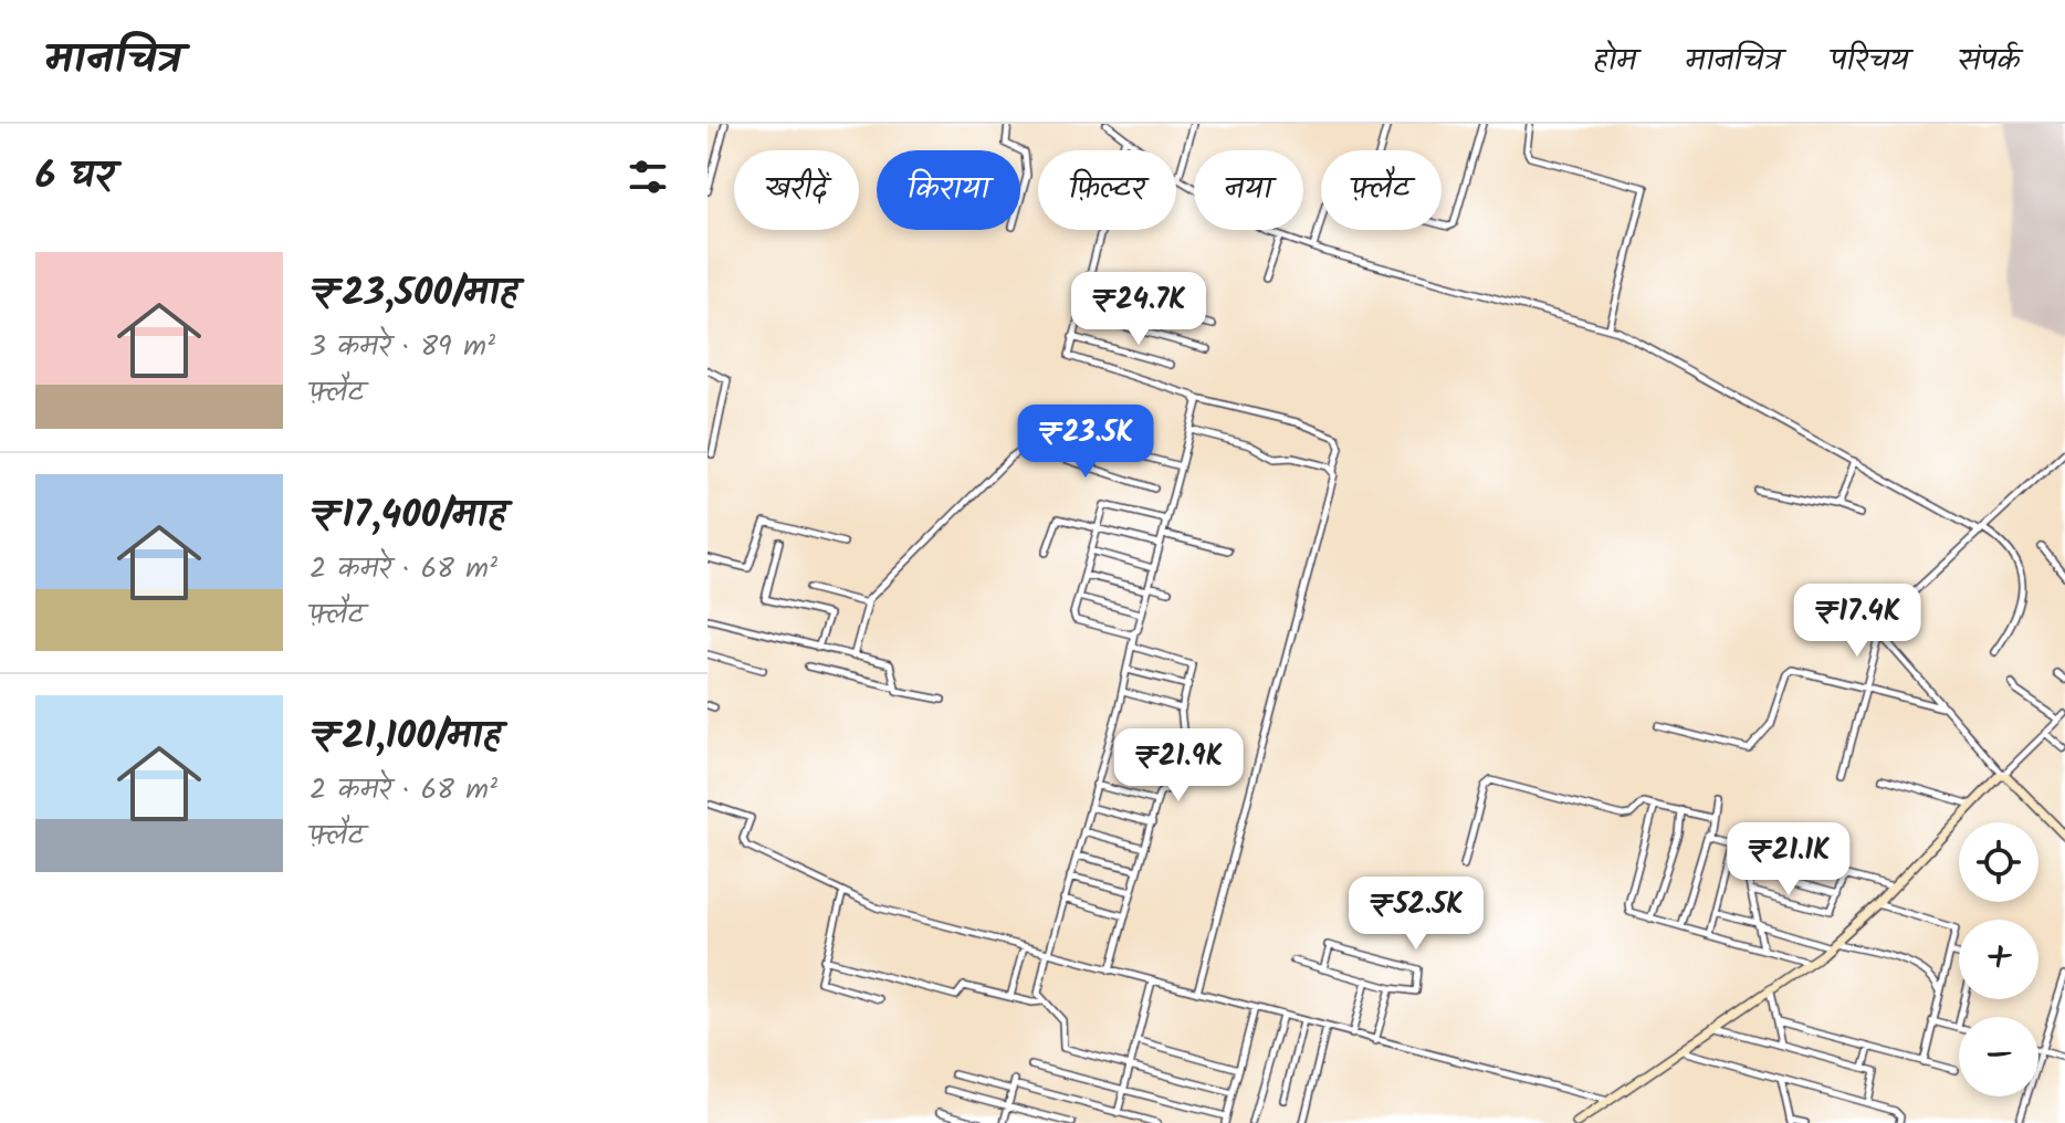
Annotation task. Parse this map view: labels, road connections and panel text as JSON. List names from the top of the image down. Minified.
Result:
{"page":{"header":"मानचित्र","nav":["होम","मानचित्र","परिचय","संपर्क"],"heading":"6 घर","chip":["खरीदें","किराया","फ़िल्टर","नया","फ़्लैट"],"list":[{"name":"₹23,500/माह","note":"3 कमरे · 89 m² · फ़्लैट"},{"name":"₹17,400/माह","note":"2 कमरे · 68 m² · फ़्लैट"},{"name":"₹21,100/माह","note":"2 कमरे · 68 m² · फ़्लैट"}],"price":["₹24.7K","₹23.5K","₹17.4K","₹21.9K","₹21.1K","₹52.5K"],"map_buttons":["+","−"]}}
